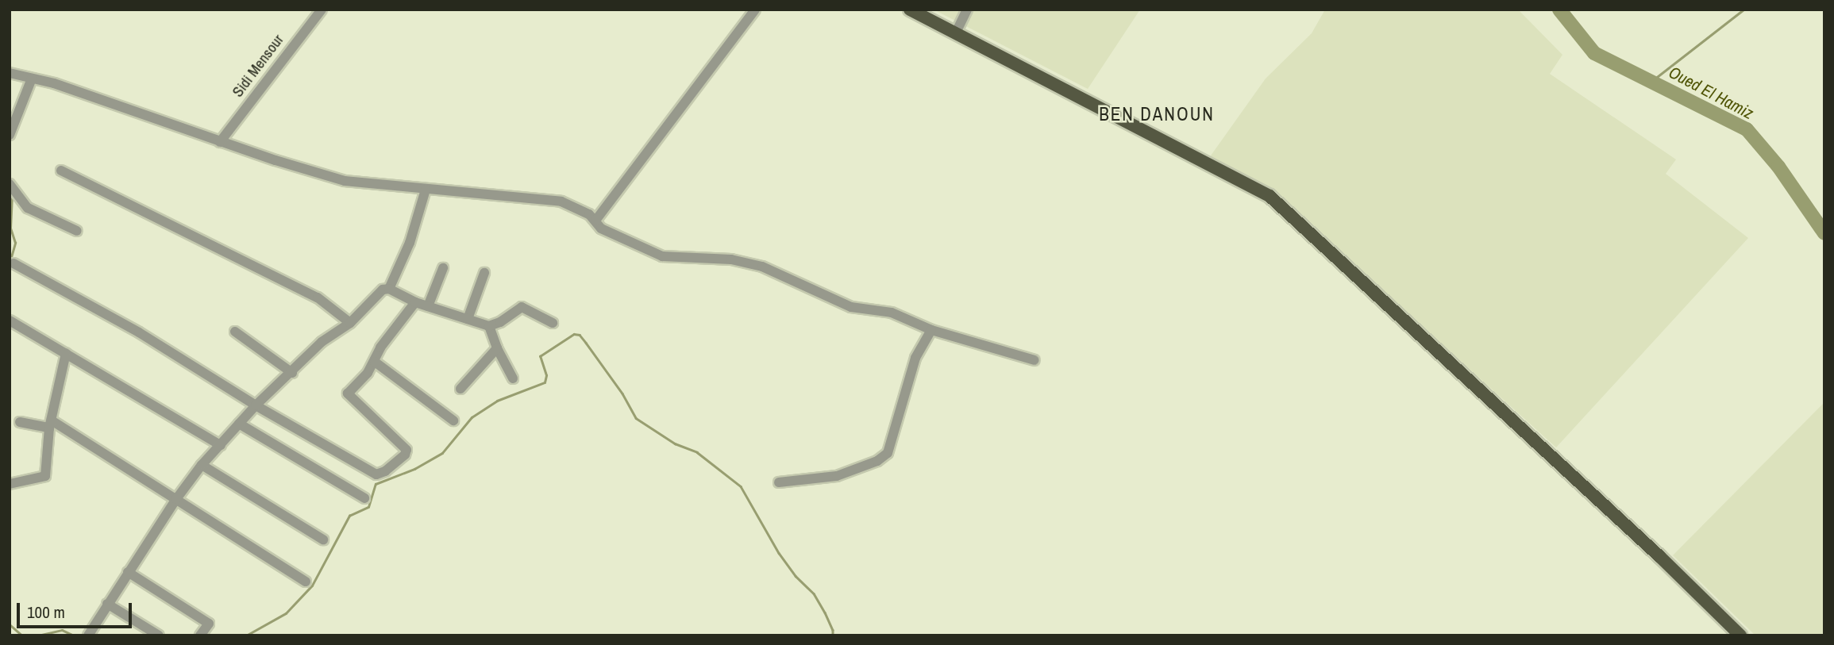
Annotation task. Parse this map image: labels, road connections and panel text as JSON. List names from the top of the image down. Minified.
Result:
{"streets":{"street":["Sidi Mensour"]},"districts":["BEN DANOUN"],"water":["Oued El Hamiz"],"scale_bar":"100 m"}
